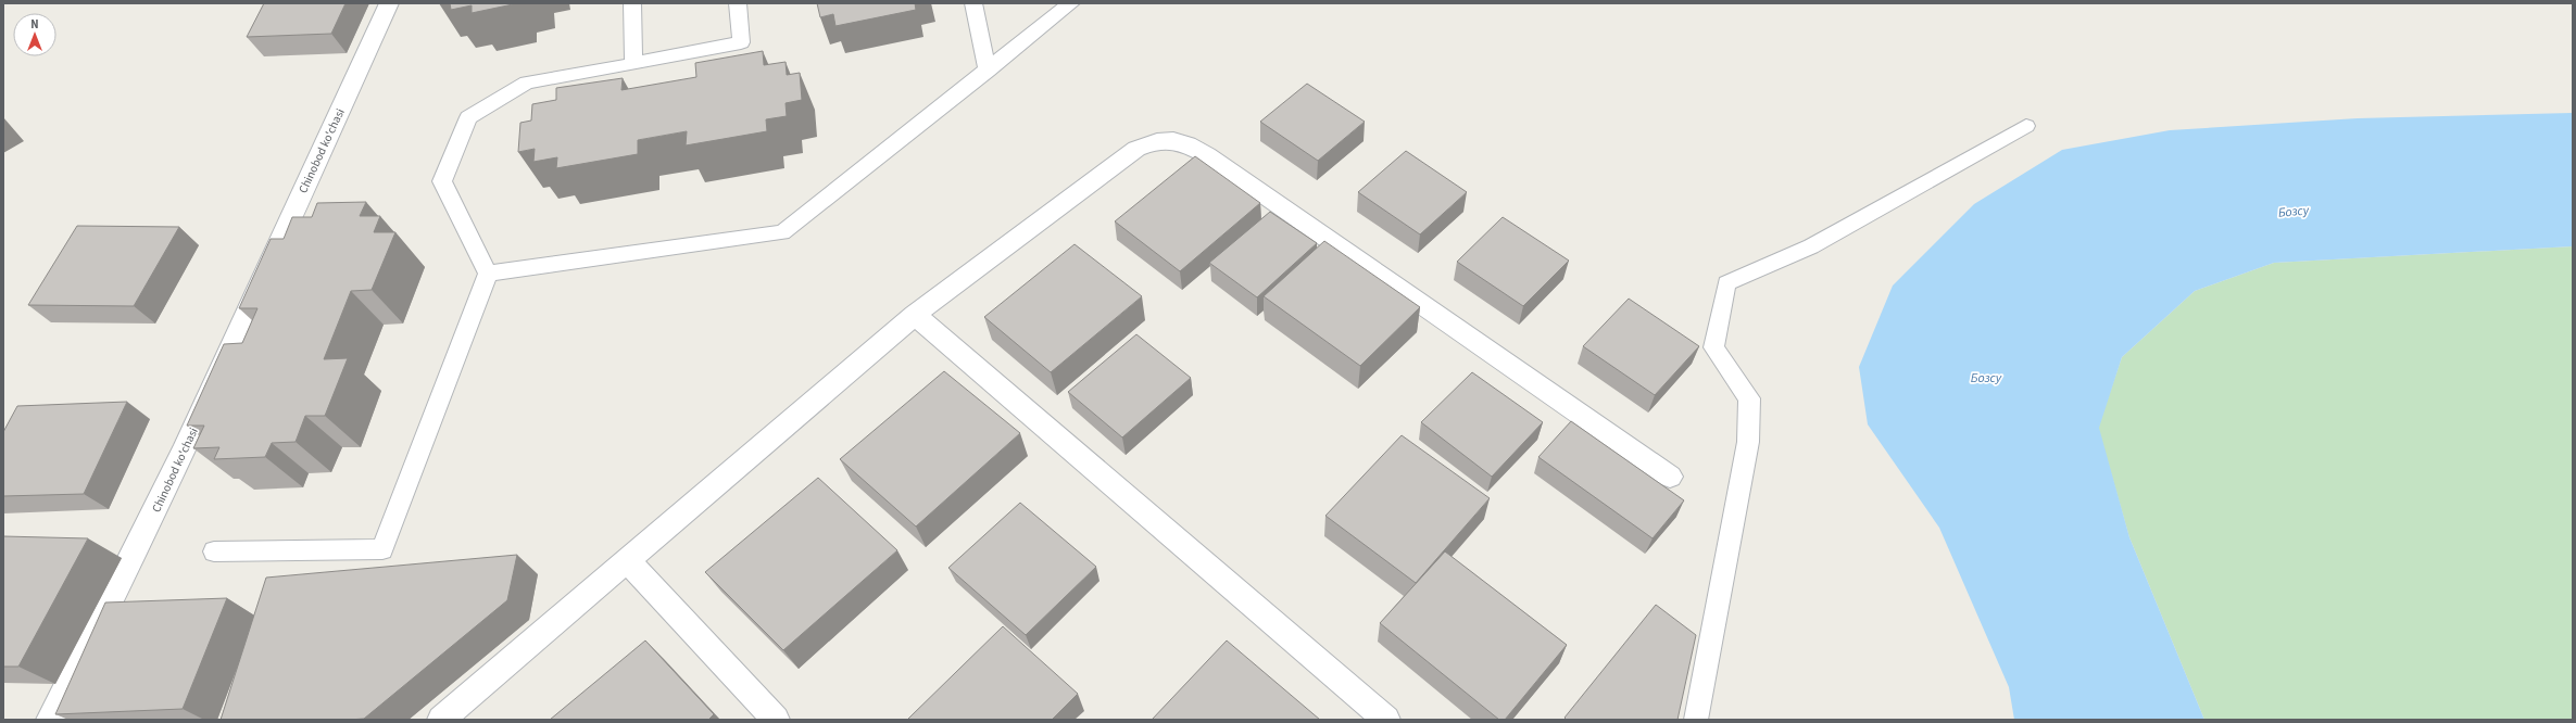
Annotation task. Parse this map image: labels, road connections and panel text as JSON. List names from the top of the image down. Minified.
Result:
{"streets":{"street":["Chinobod ko'chasi"]},"water":["Бозсу"],"north":"top"}
